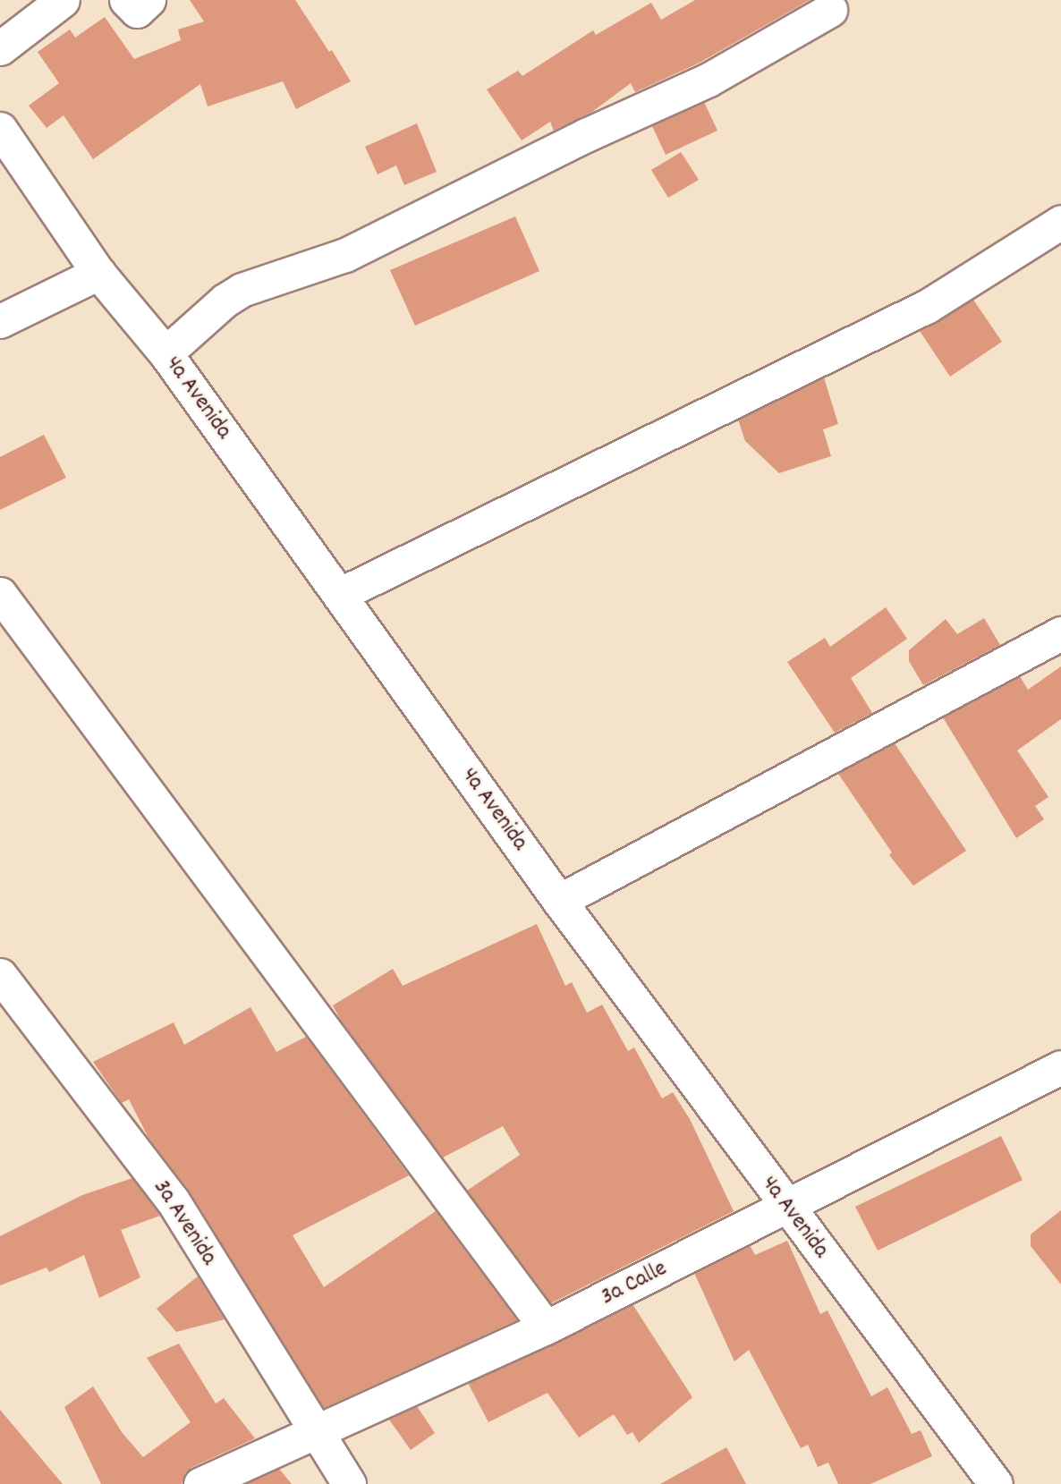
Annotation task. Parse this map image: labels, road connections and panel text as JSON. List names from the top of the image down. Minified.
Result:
{"streets":{"street":["4a Avenida","3a Avenida","3a Calle"]},"crossings":[["4a Avenida","3a Calle"],["3a Avenida","3a Calle"]]}
